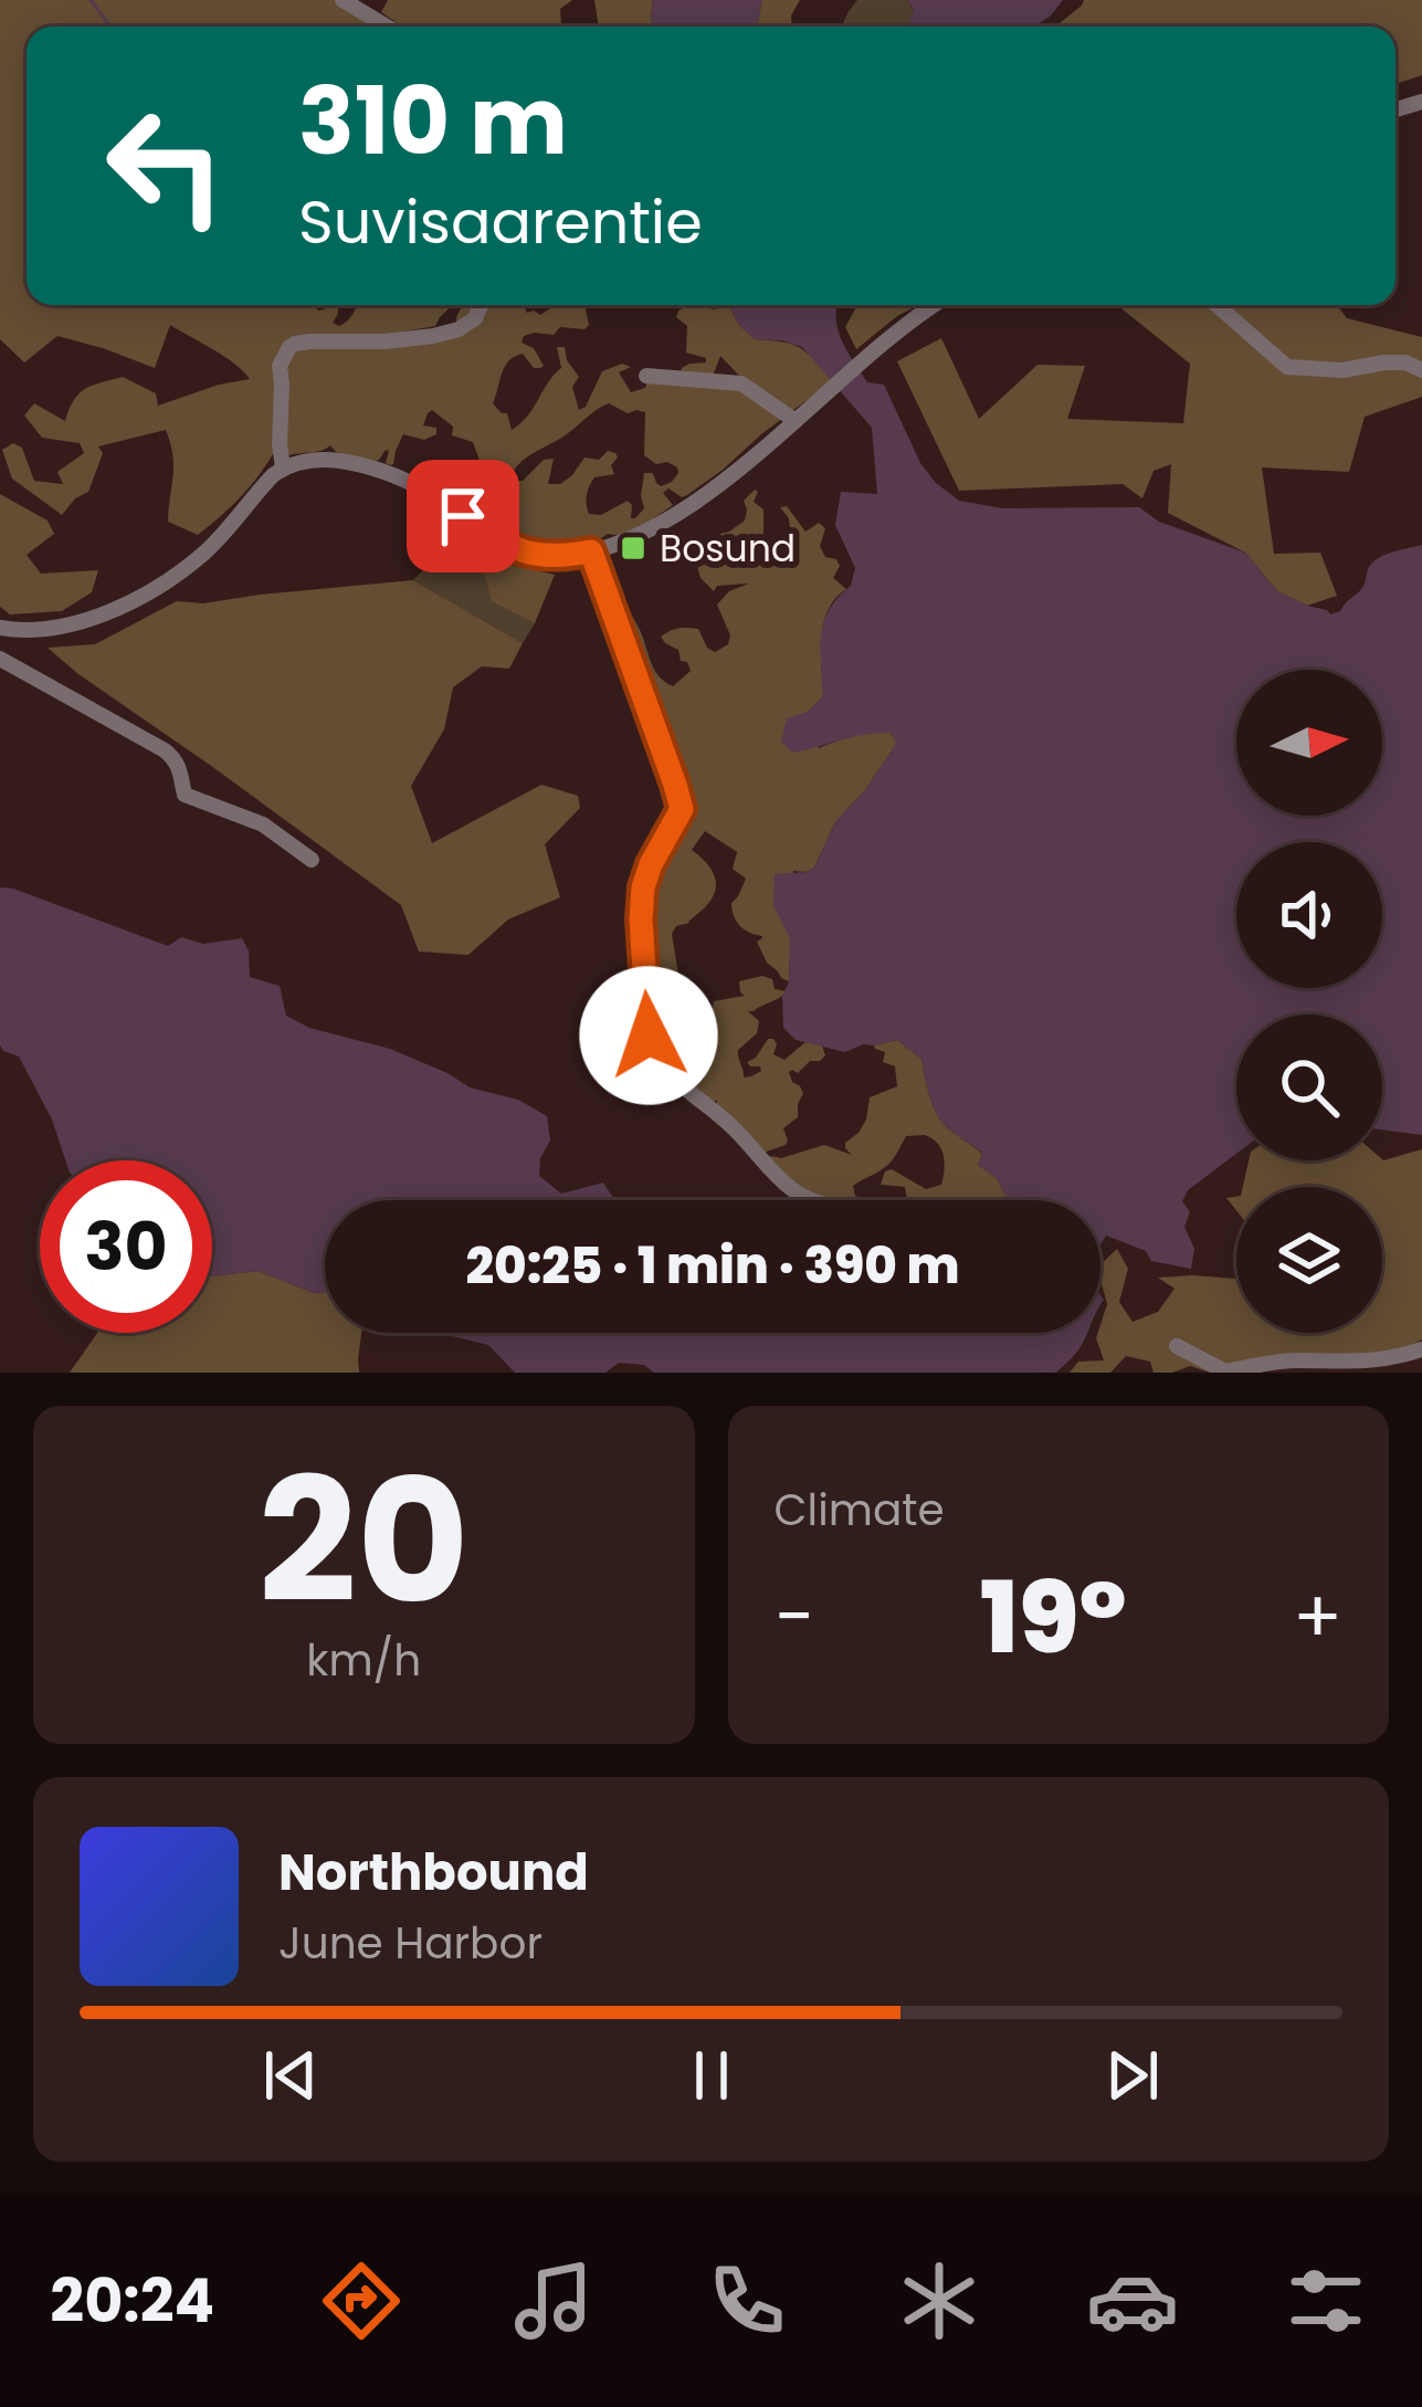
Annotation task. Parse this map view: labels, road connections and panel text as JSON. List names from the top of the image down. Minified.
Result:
{"places":{"transit":["Bosund"]},"north":"right","page":{"turn":["310 m","Suvisaarentie"],"limit":"30","trip":"20:25 · 1 min · 390 m","tile":[["20","km/h"],"Climate"],"heat":["−","19°","+"],"song":["Northbound","June Harbor"],"tabs":"20:24"}}
